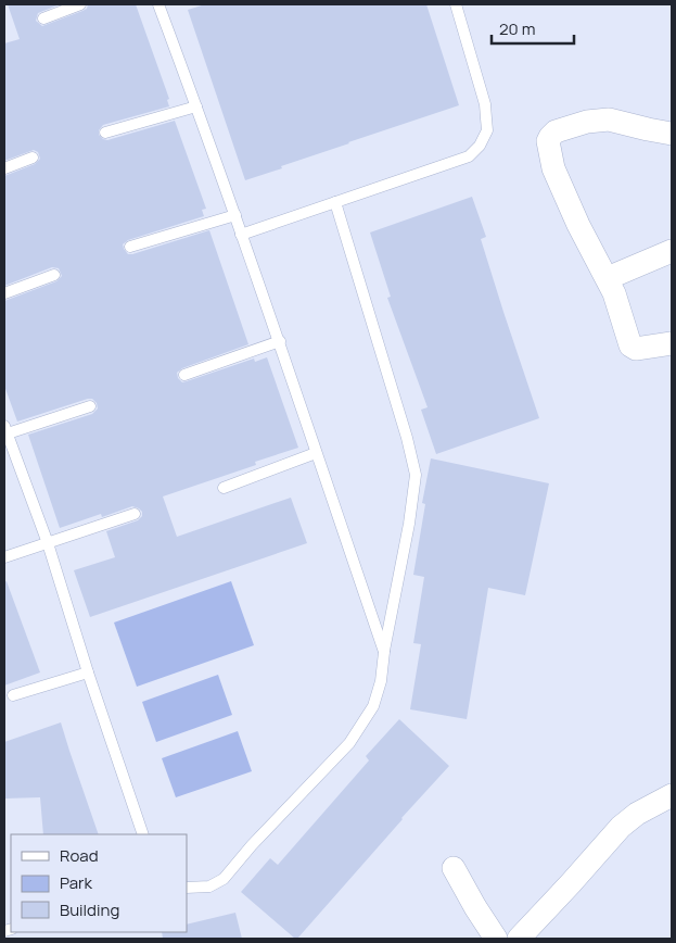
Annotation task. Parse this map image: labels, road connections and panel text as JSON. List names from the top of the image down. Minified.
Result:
{"legend":["Road","Park","Building"],"scale_bar":"20 m"}
